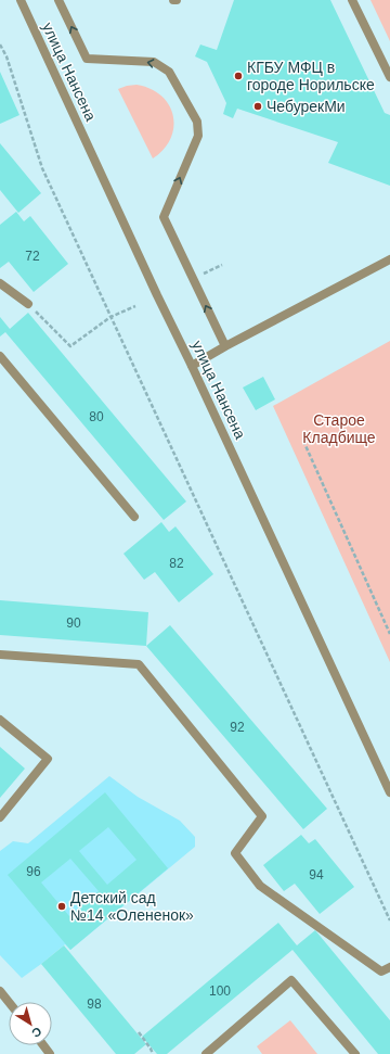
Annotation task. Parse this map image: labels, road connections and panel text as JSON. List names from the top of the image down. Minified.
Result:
{"streets":{"street":["улица Нансена"]},"parks":["Старое Кладбище"],"places":["КГБУ МФЦ в городе Норильске","ЧебурекМи","Детский сад №14 «Олененок»"],"house_numbers":["72","80","82","90","92","96","94","100","98"],"north":"bottom right"}
